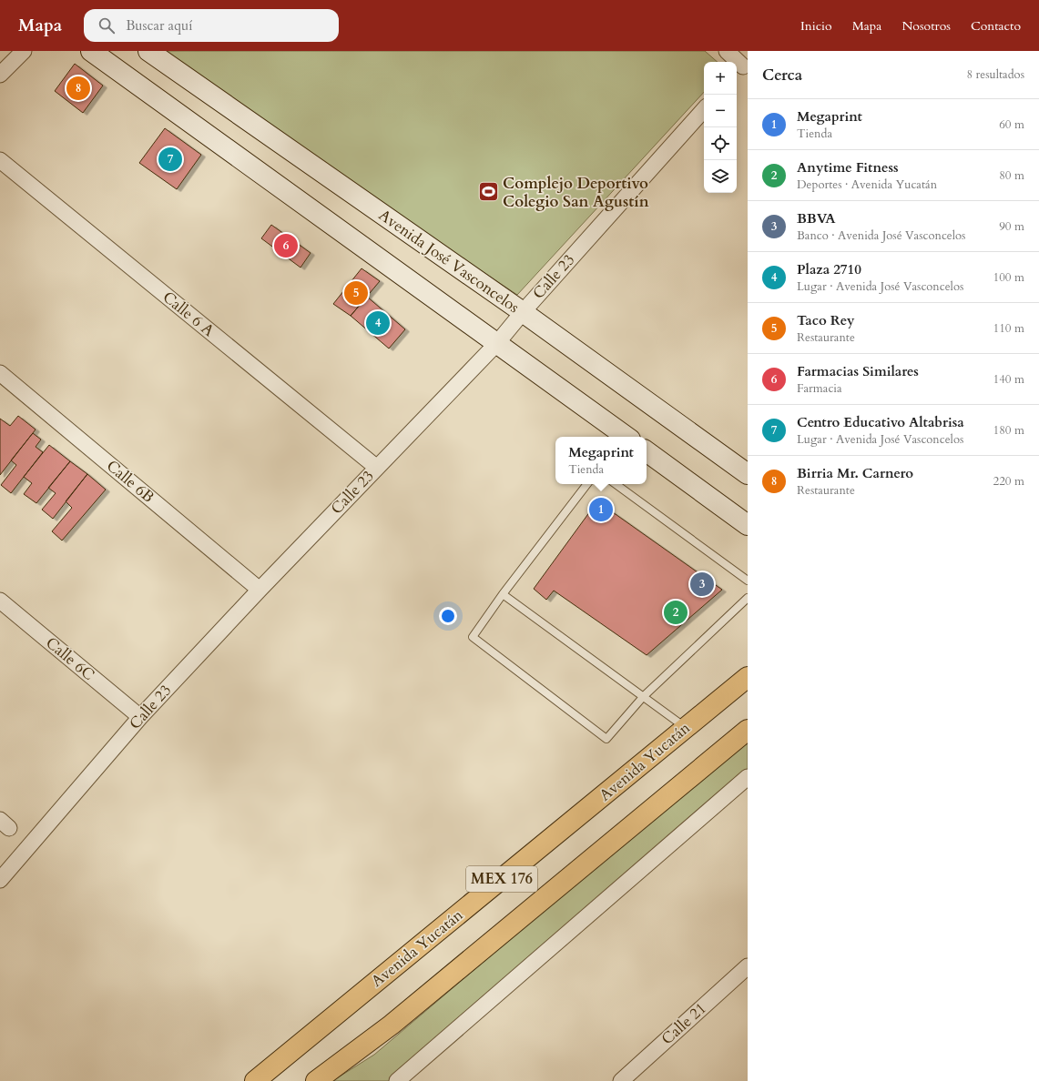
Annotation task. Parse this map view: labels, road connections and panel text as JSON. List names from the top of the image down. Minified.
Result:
{"streets":{"main road":["Avenida José Vasconcelos","Avenida Yucatán","MEX 176"],"street":["Calle 23","Calle 6 A","Calle 6B","Calle 6C","Calle 21"]},"crossings":[["Avenida José Vasconcelos","Calle 23"],["Calle 23","Calle 6 A"],["Calle 23","Calle 6B"],["Calle 23","Calle 6C"]],"places":{"sports":["Complejo Deportivo Colegio San Agustín"]},"page":{"header":"Mapa","search":"Buscar aquí","nav":["Inicio","Mapa","Nosotros","Contacto"],"heading":["Cerca","8 resultados"],"map_buttons":["+","−"],"pins":["8","7","6","5","4","1","3","2"],"list":[{"mark":"1","name":"Megaprint","note":"Tienda","value":"60 m"},{"mark":"2","name":"Anytime Fitness","note":"Deportes · Avenida Yucatán","value":"80 m"},{"mark":"3","name":"BBVA","note":"Banco · Avenida José Vasconcelos","value":"90 m"},{"mark":"4","name":"Plaza 2710","note":"Lugar · Avenida José Vasconcelos","value":"100 m"},{"mark":"5","name":"Taco Rey","note":"Restaurante","value":"110 m"},{"mark":"6","name":"Farmacias Similares","note":"Farmacia","value":"140 m"},{"mark":"7","name":"Centro Educativo Altabrisa","note":"Lugar · Avenida José Vasconcelos","value":"180 m"},{"mark":"8","name":"Birria Mr. Carnero","note":"Restaurante","value":"220 m"}],"popup":["Megaprint","Tienda"]}}
